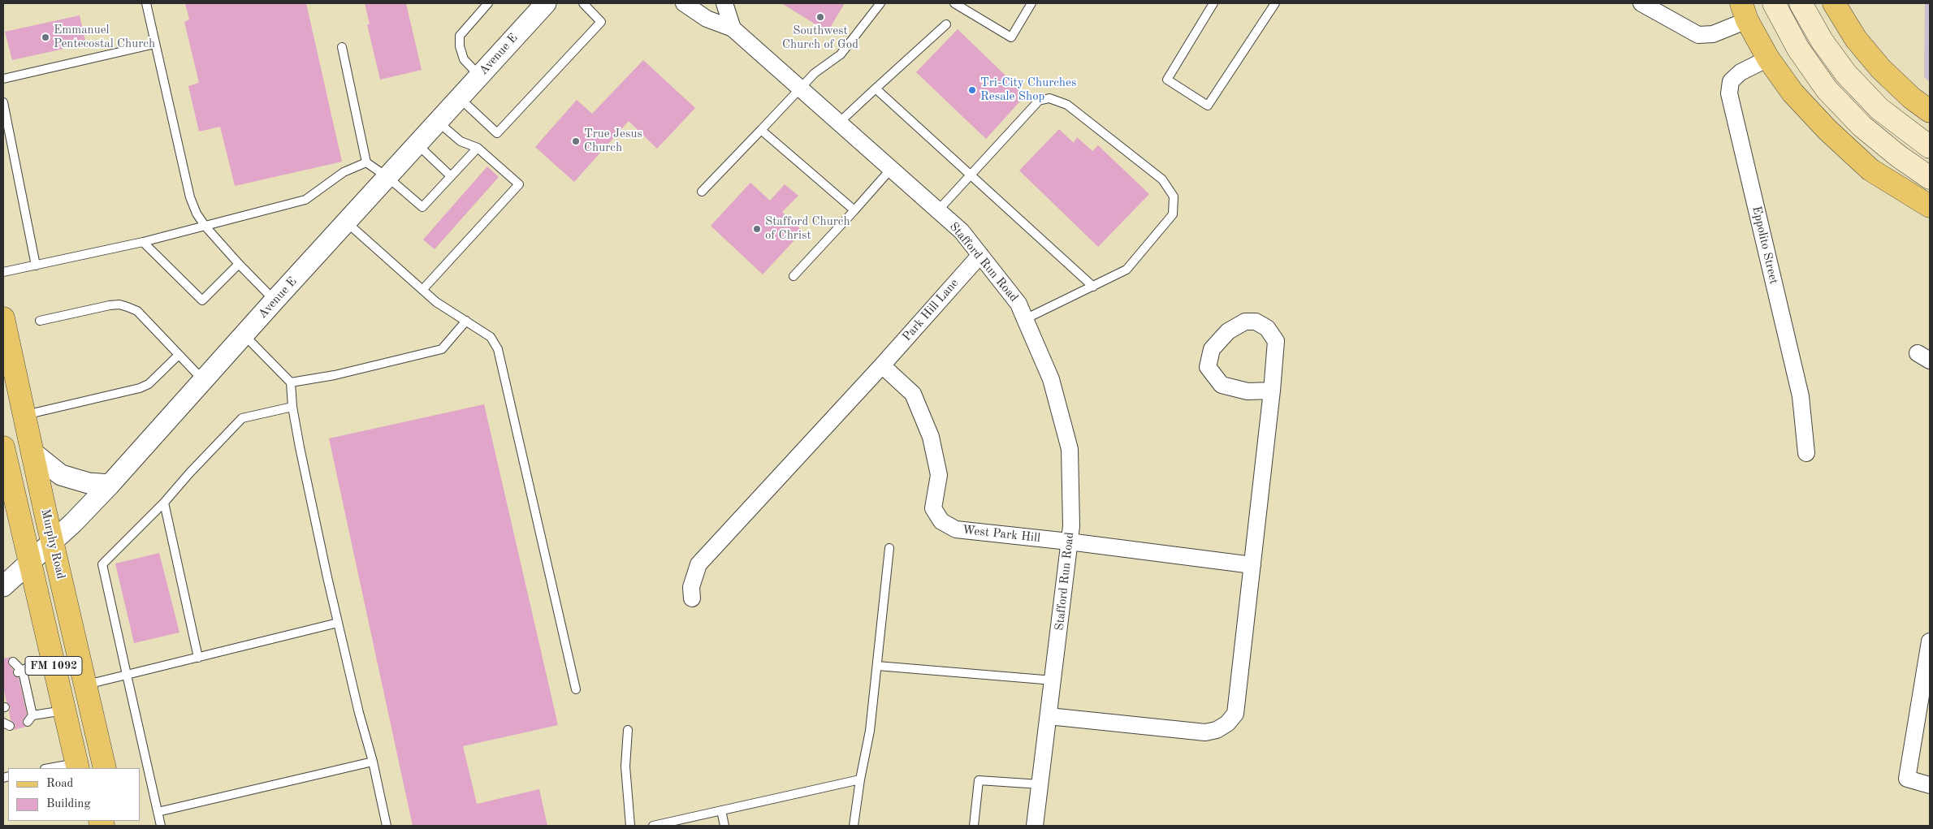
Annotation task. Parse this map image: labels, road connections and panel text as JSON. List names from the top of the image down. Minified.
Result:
{"streets":{"main road":["Murphy Road","FM 1092"],"street":["Avenue E","Eppolito Street","Stafford Run Road","Park Hill Lane","West Park Hill"]},"crossings":[["Avenue E","Murphy Road"],["Avenue E","FM 1092"],["Stafford Run Road","Park Hill Lane"],["Stafford Run Road","West Park Hill"],["Park Hill Lane","West Park Hill"]],"places":["Southwest Church of God","Emmanuel Pentecostal Church","Tri-City Churches Resale Shop","True Jesus Church","Stafford Church of Christ"],"legend":["Road","Building"]}
